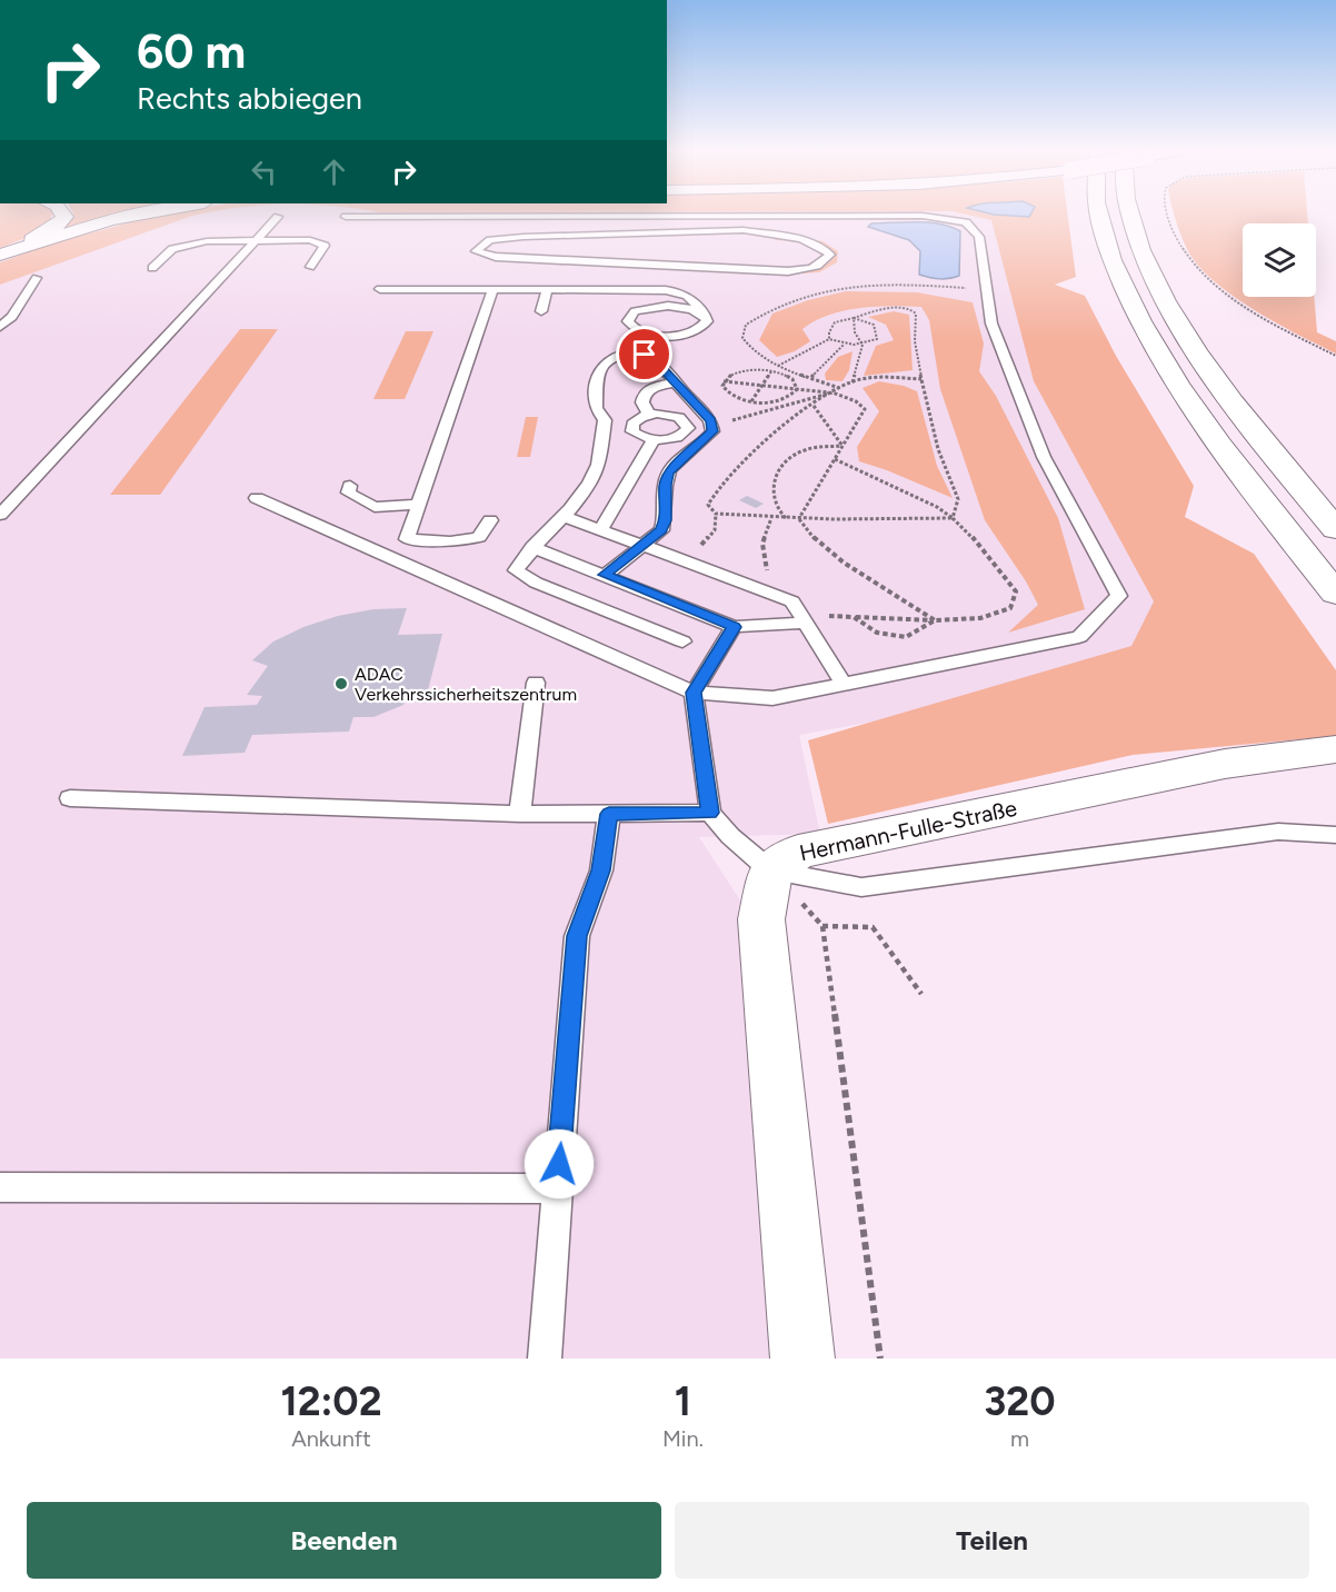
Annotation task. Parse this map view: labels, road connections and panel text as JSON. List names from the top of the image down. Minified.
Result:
{"streets":{"main road":["Hermann-Fulle-Straße"]},"places":["ADAC Verkehrssicherheitszentrum"],"page":{"turn":["60 m","Rechts abbiegen"],"eta":["12:02","Ankunft","1","Min.","320","m"],"buttons":["Beenden","Teilen"]}}
